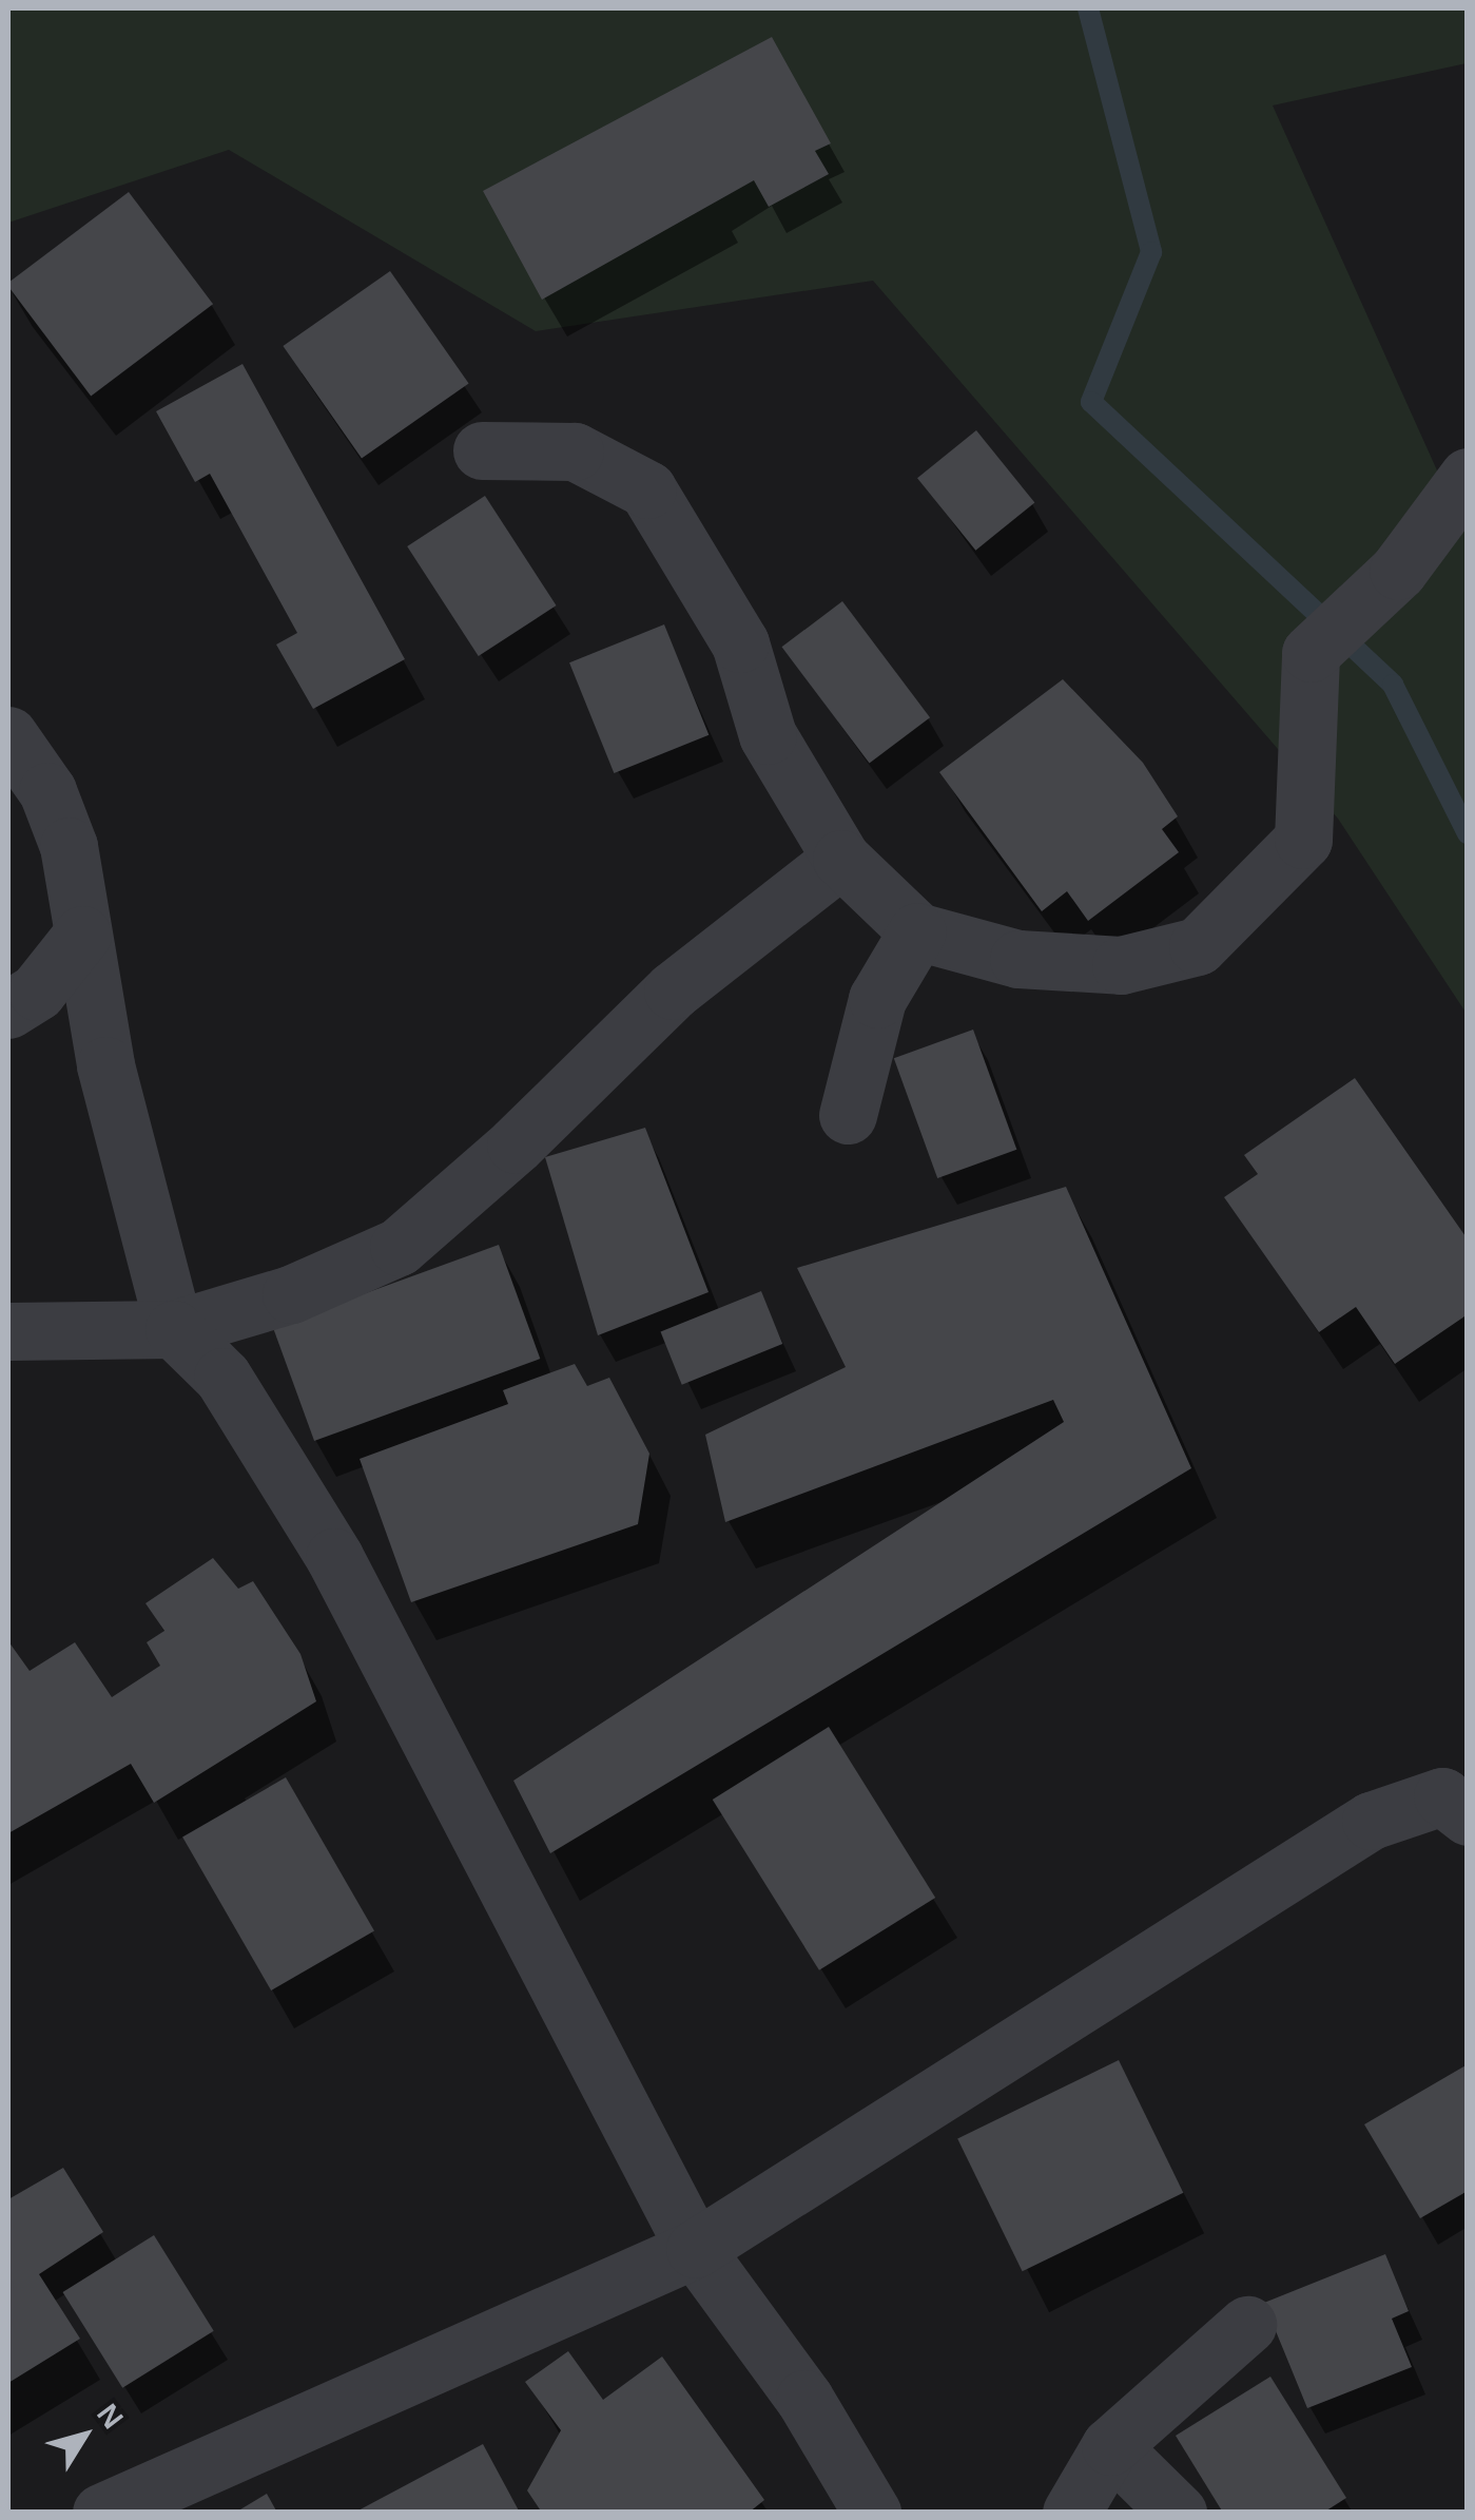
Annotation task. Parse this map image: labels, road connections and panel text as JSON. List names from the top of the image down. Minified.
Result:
{"north":"top right"}
